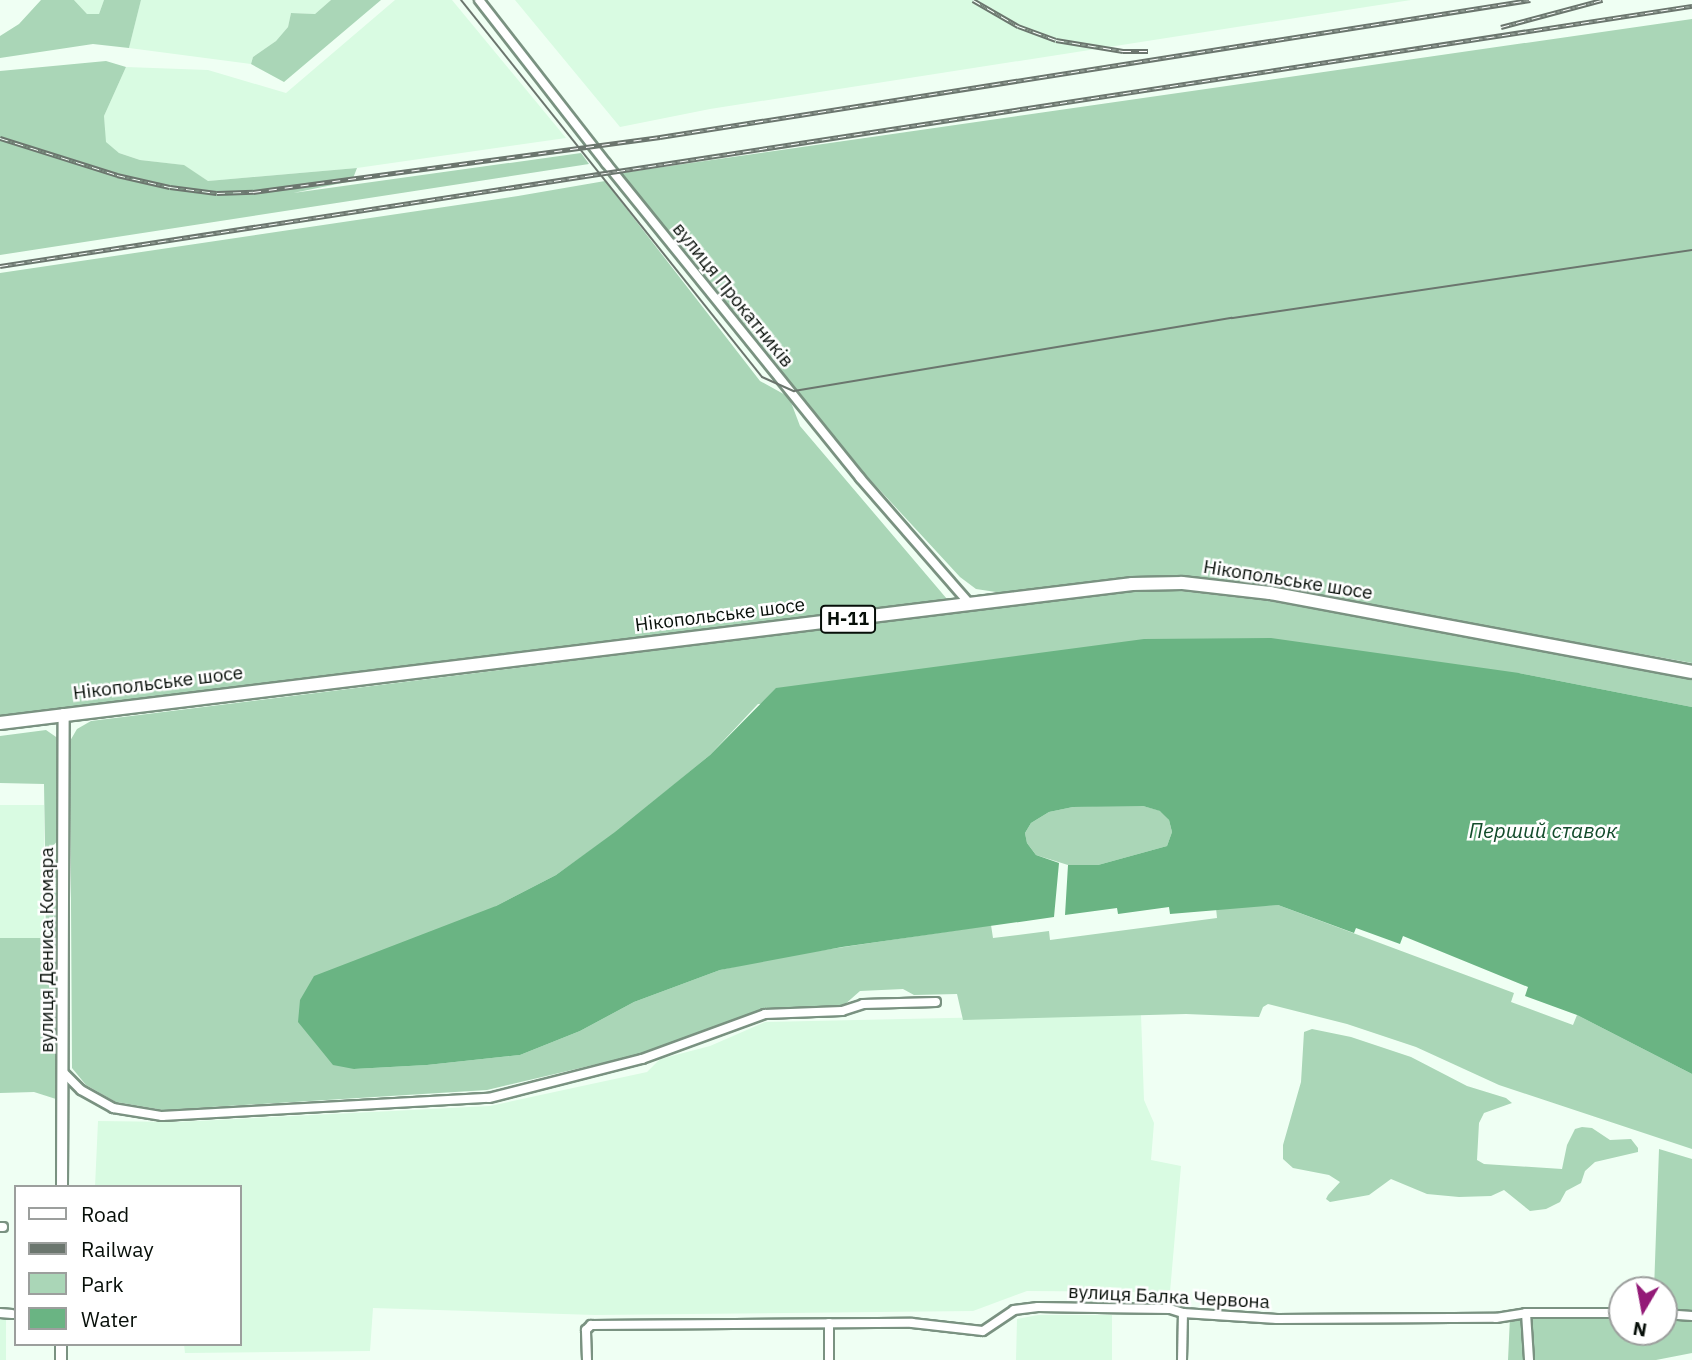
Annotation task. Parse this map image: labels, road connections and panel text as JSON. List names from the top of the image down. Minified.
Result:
{"streets":{"main road":["Нікопольське шосе","Н-11"],"street":["вулиця Прокатників","вулиця Дениса Комара","вулиця Балка Червона"]},"crossings":[["вулиця Прокатників","Нікопольське шосе"],["Нікопольське шосе","вулиця Дениса Комара"]],"water":["Перший ставок"],"legend":["Road","Railway","Park","Water"],"north":"bottom"}
